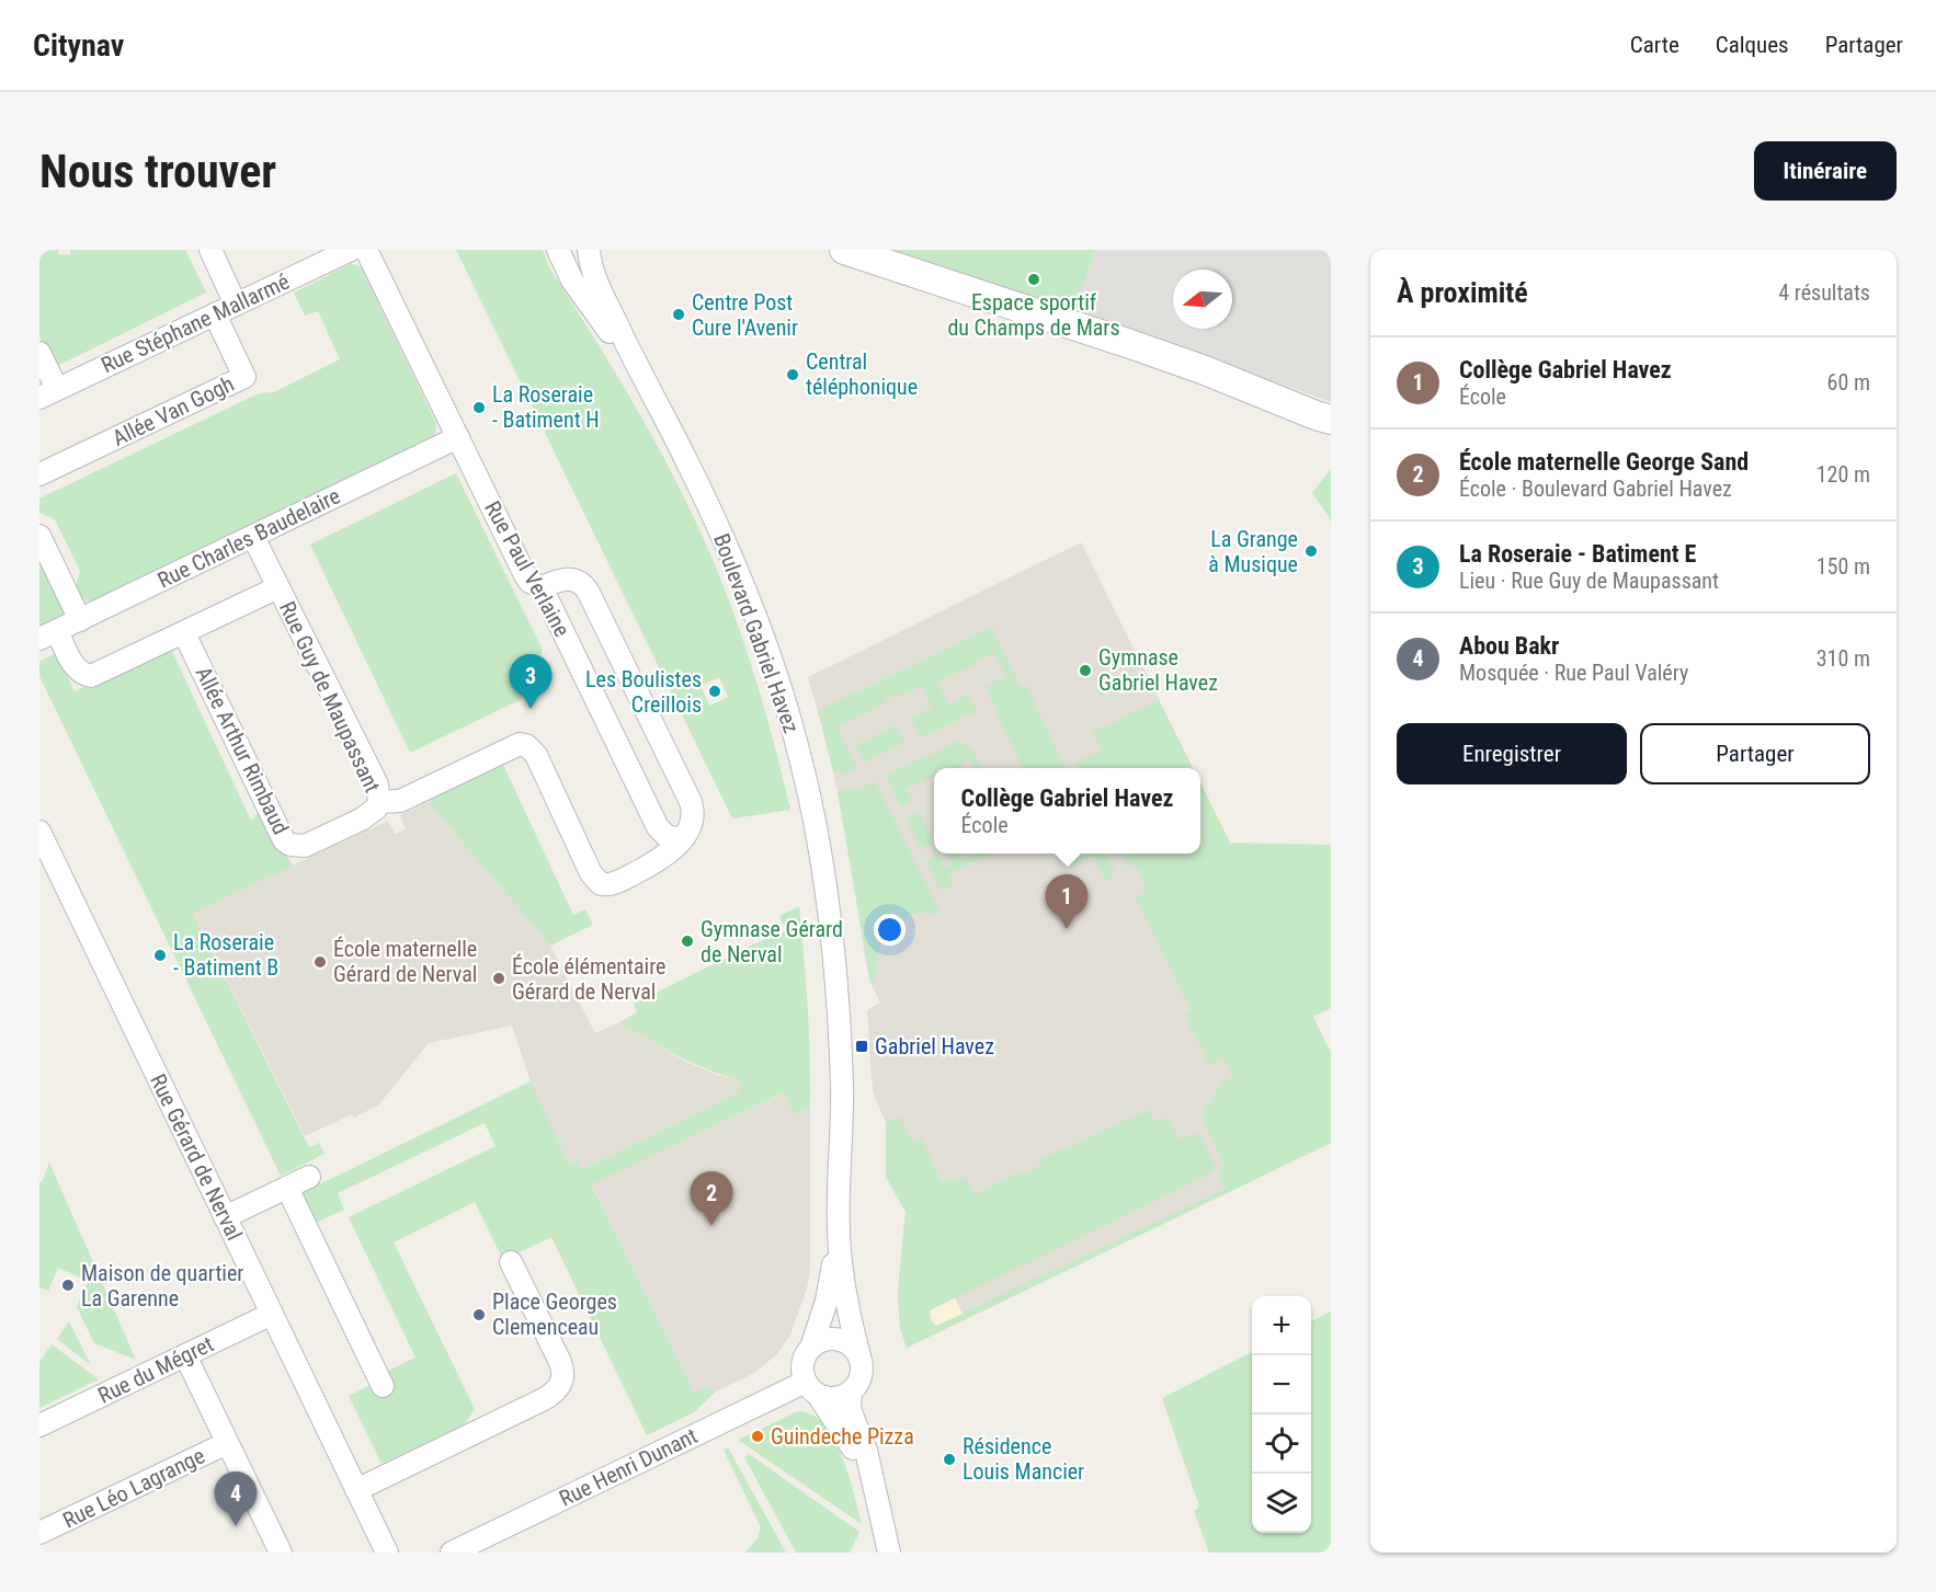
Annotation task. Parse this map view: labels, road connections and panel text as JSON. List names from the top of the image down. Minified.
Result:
{"streets":{"street":["Rue Stéphane Mallarmé","Allée Van Gogh","Rue Charles Baudelaire","Rue Paul Verlaine","Boulevard Gabriel Havez","Rue Guy de Maupassant","Allée Arthur Rimbaud","Rue Gérard de Nerval","Rue du Mégret","Rue Henri Dunant","Rue Léo Lagrange"]},"crossings":[["Rue Stéphane Mallarmé","Allée Van Gogh"],["Rue Charles Baudelaire","Rue Paul Verlaine"],["Rue Charles Baudelaire","Rue Guy de Maupassant"],["Rue Paul Verlaine","Rue Guy de Maupassant"],["Boulevard Gabriel Havez","Rue Henri Dunant"],["Rue Guy de Maupassant","Allée Arthur Rimbaud"],["Rue Gérard de Nerval","Rue du Mégret"]],"places":{"other":["Espace sportif du Champs de Mars","Centre Post Cure l'Avenir","Central téléphonique","La Roseraie - Batiment H","La Grange à Musique","Gymnase Gabriel Havez","Les Boulistes Creillois","Gymnase Gérard de Nerval","La Roseraie - Batiment B","École maternelle Gérard de Nerval","École élémentaire Gérard de Nerval","Maison de quartier La Garenne","Place Georges Clemenceau","Guindeche Pizza","Résidence Louis Mancier"],"transit":["Gabriel Havez"]},"north":"left","page":{"header":"Citynav","nav":["Carte","Calques","Partager"],"buttons":["Itinéraire",["Enregistrer","Partager"]],"title":"Nous trouver","heading":["À proximité","4 résultats"],"list":[{"mark":"1","name":"Collège Gabriel Havez","note":"École","value":"60 m"},{"mark":"2","name":"École maternelle George Sand","note":"École · Boulevard Gabriel Havez","value":"120 m"},{"mark":"3","name":"La Roseraie - Batiment E","note":"Lieu · Rue Guy de Maupassant","value":"150 m"},{"mark":"4","name":"Abou Bakr","note":"Mosquée · Rue Paul Valéry","value":"310 m"}],"pins":["3","1","2","4"],"popup":["Collège Gabriel Havez","École"],"map_buttons":["+","−"]}}
